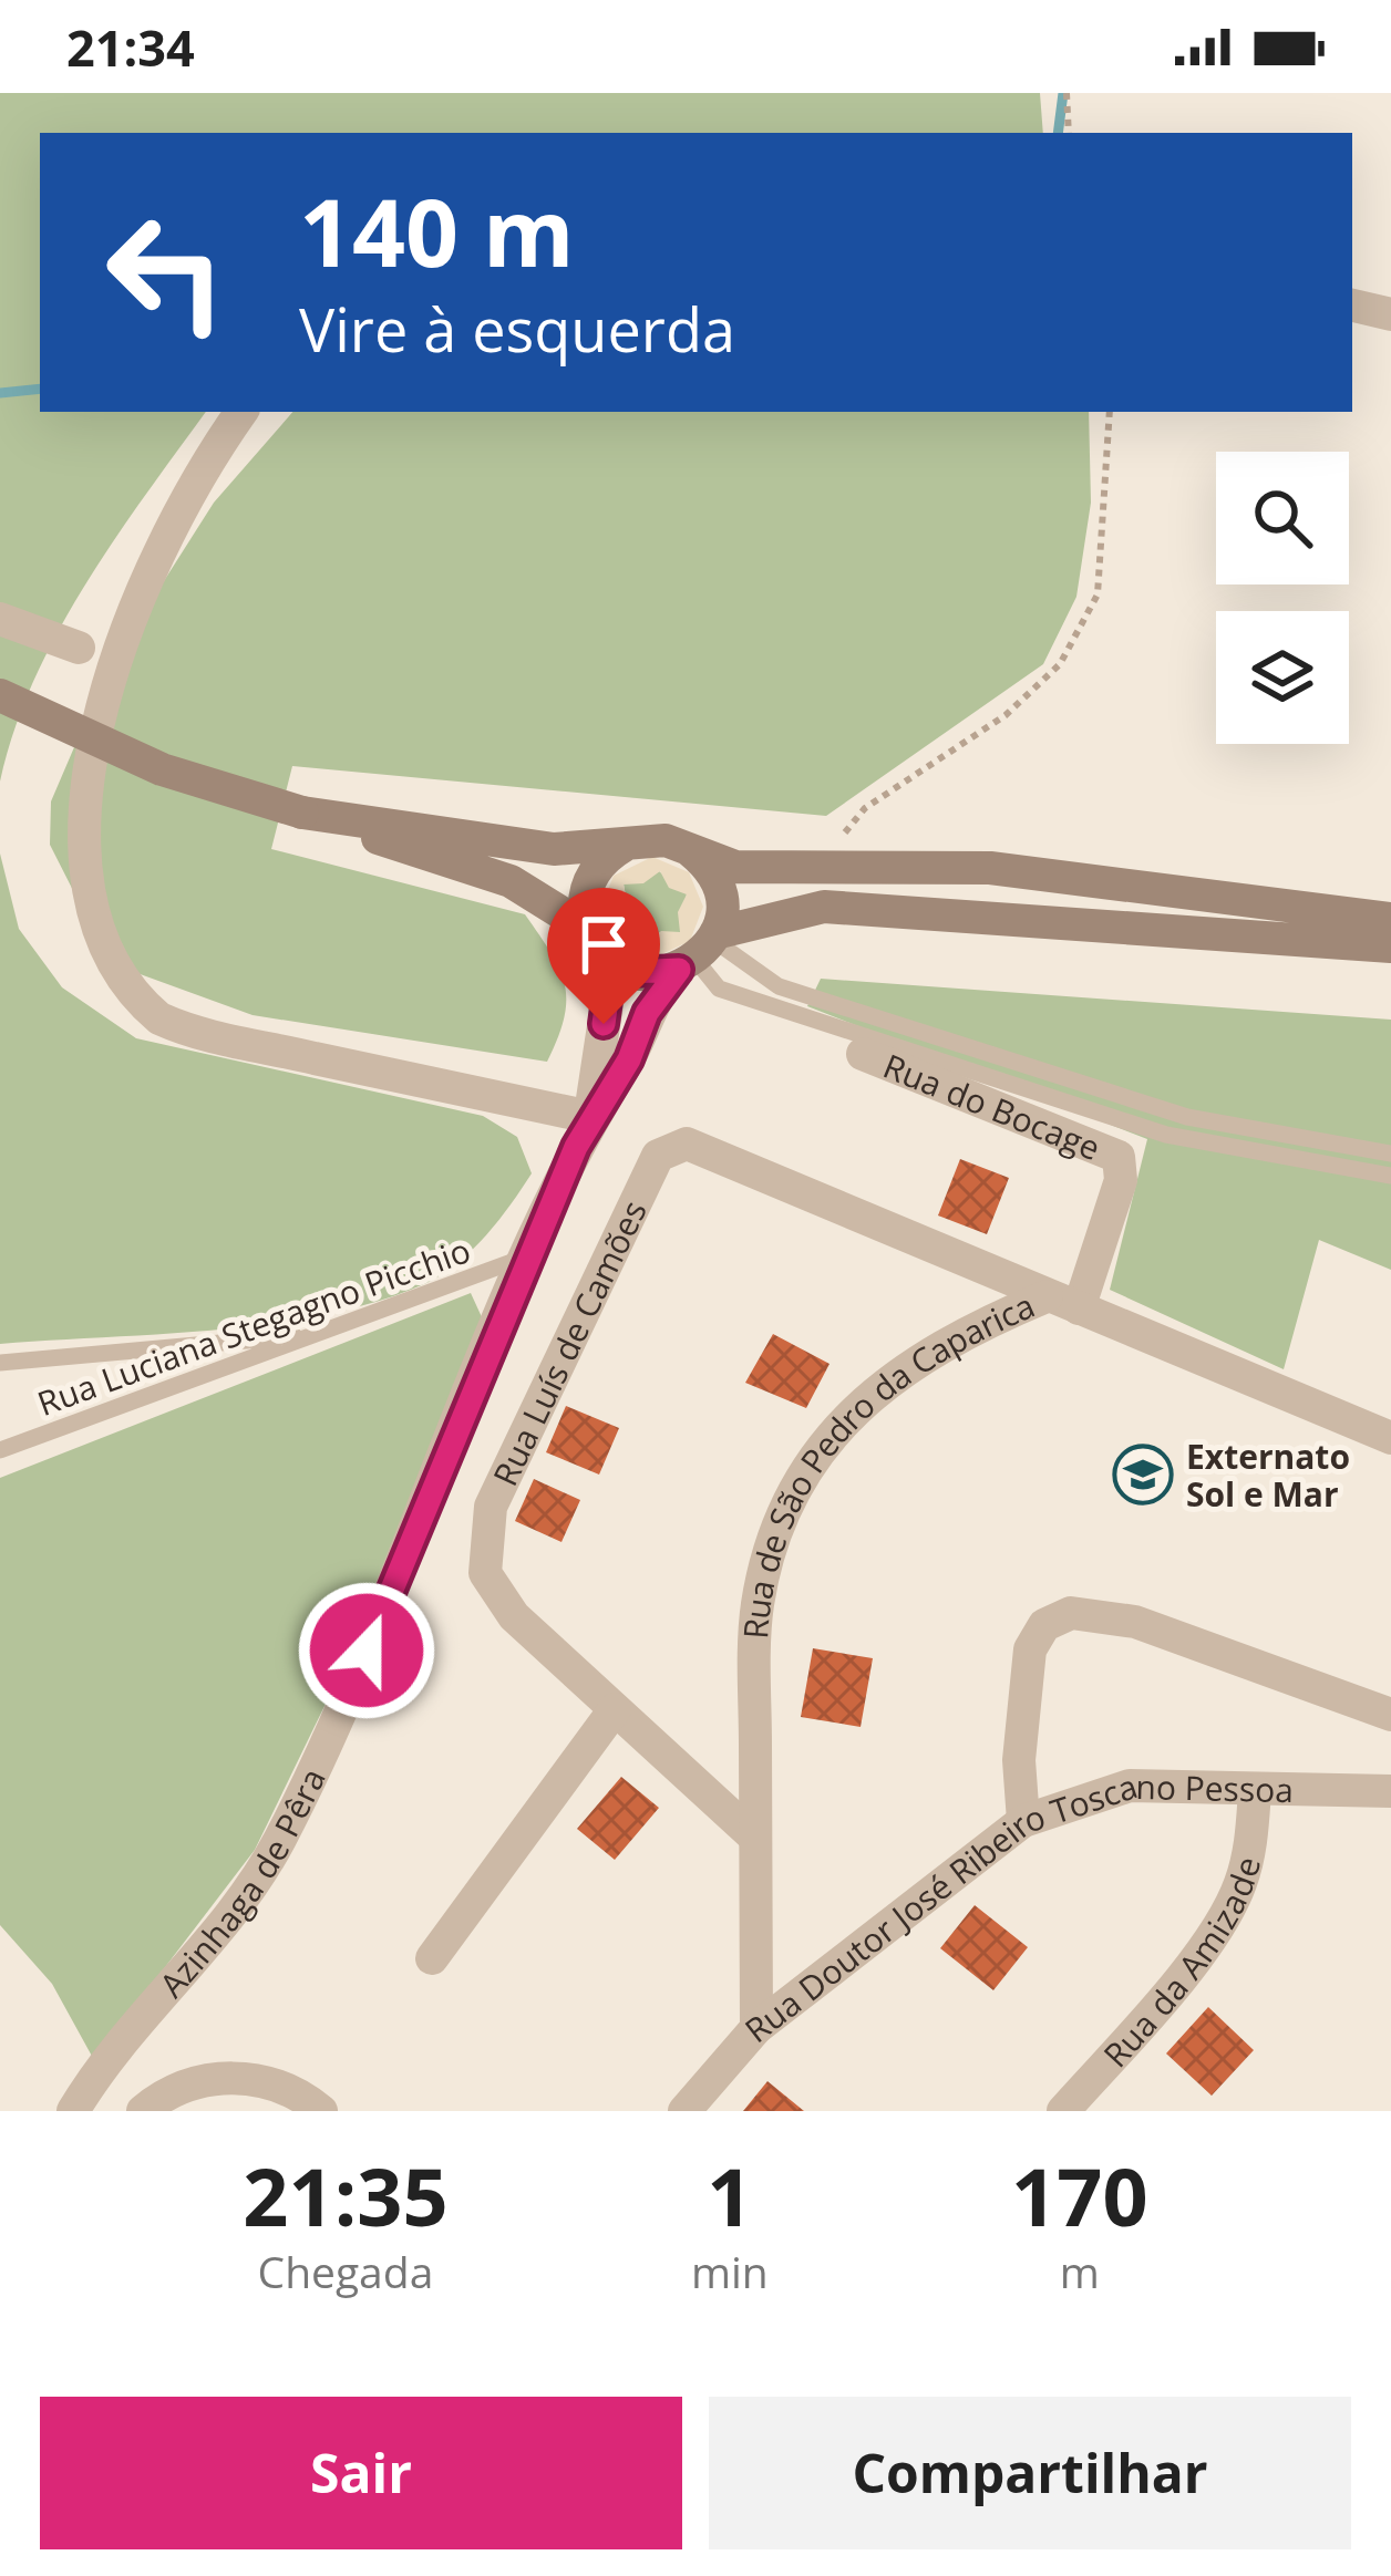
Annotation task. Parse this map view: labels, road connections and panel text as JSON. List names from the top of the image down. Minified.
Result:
{"streets":{"street":["Rua do Bocage","Rua Luís de Camões","Rua de São Pedro da Caparica","Azinhaga de Pêra","Rua Doutor José Ribeiro Toscano Pessoa","Rua da Amizade"],"lane":["Rua Luciana Stegagno Picchio"]},"crossings":[["Rua do Bocage","Rua Luís de Camões"],["Rua do Bocage","Rua de São Pedro da Caparica"],["Rua Luciana Stegagno Picchio","Azinhaga de Pêra"],["Rua Luís de Camões","Rua de São Pedro da Caparica"],["Rua de São Pedro da Caparica","Rua Doutor José Ribeiro Toscano Pessoa"],["Rua Doutor José Ribeiro Toscano Pessoa","Rua da Amizade"]],"places":{"school or university":["Externato Sol e Mar"]},"page":{"status":"21:34","turn":["140 m","Vire à esquerda"],"eta":["21:35","Chegada","1","min","170","m"],"buttons":["Sair","Compartilhar"]}}
